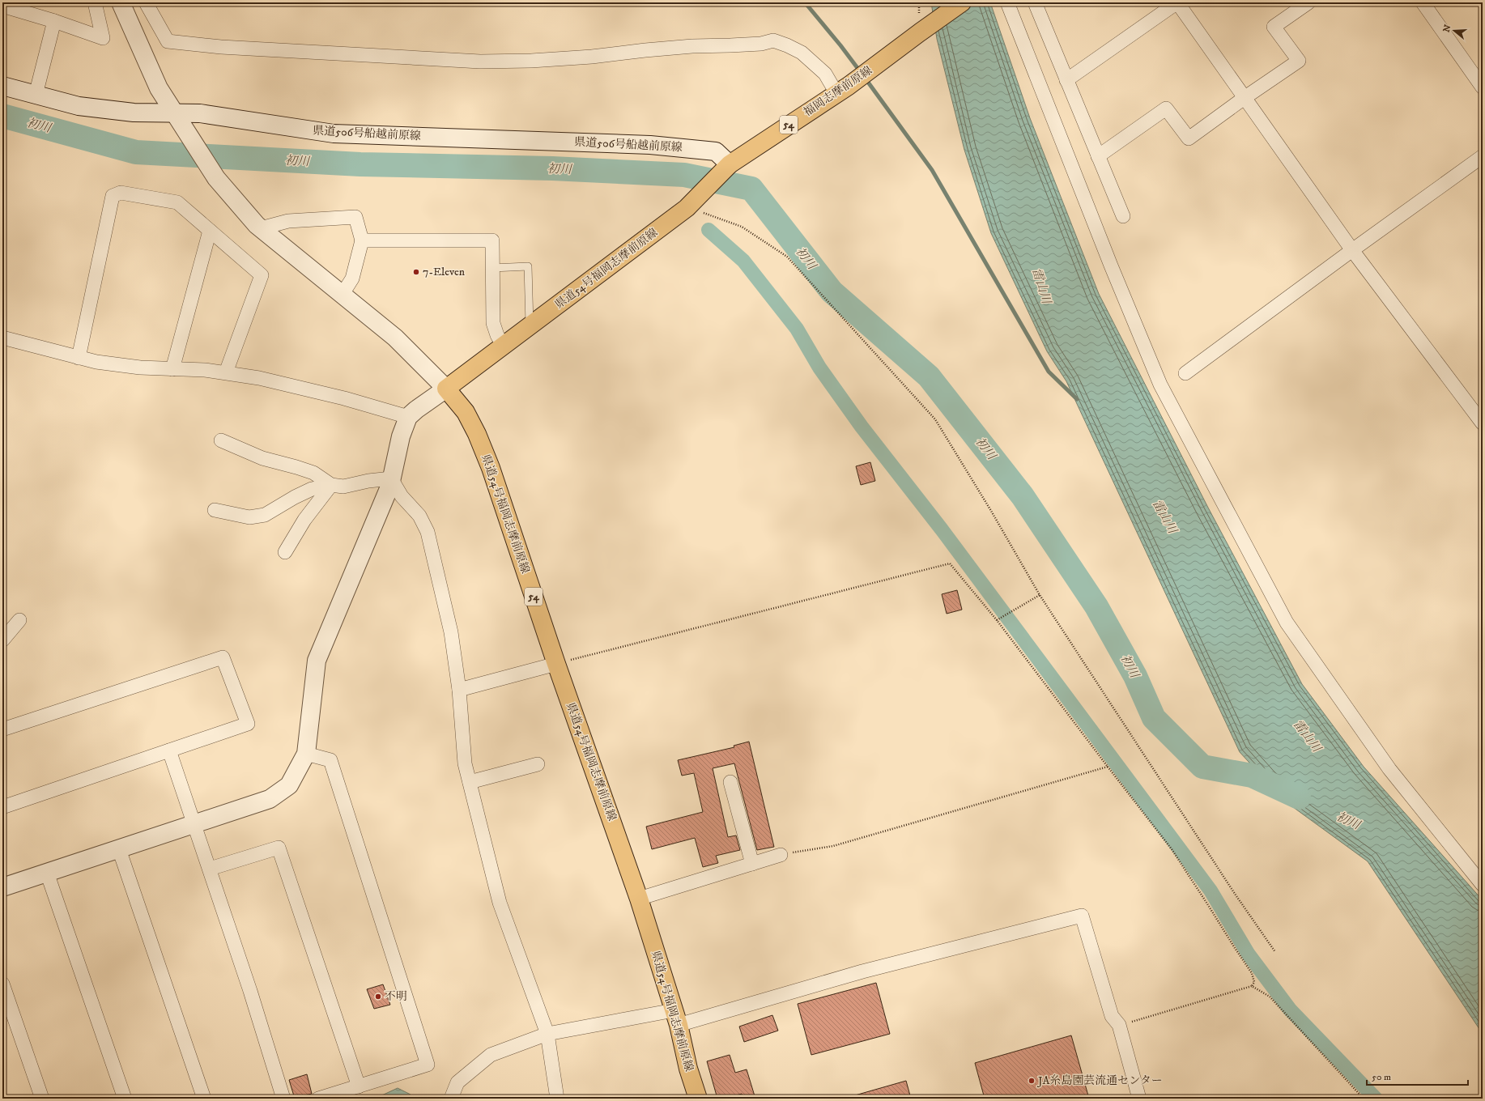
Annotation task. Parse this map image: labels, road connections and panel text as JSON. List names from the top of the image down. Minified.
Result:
{"streets":{"main road":["福岡志摩前原線","54","県道54号福岡志摩前原線"],"street":["県道506号船越前原線"]},"crossings":[["福岡志摩前原線","県道506号船越前原線"],["福岡志摩前原線","県道54号福岡志摩前原線"]],"water":["初川","雷山川"],"places":["7-Eleven","不明","JA糸島園芸流通センター"],"scale_bar":"50 m","north":"left"}
